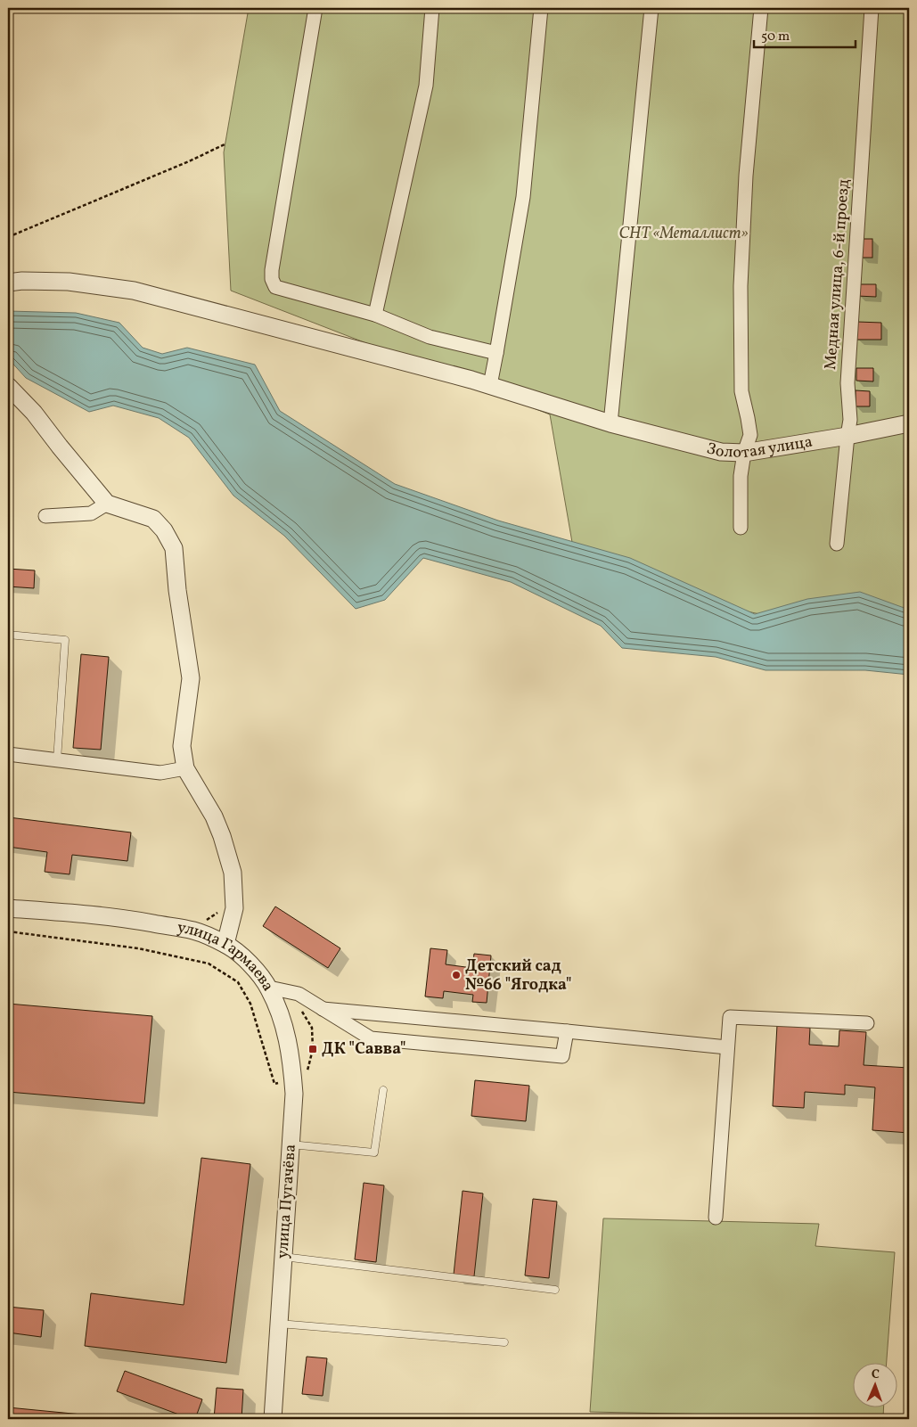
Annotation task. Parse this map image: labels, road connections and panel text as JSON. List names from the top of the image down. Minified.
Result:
{"streets":{"street":["Медная улица, 6-й проезд","Золотая улица","улица Гармаева","улица Пугачёва"]},"crossings":[["Медная улица, 6-й проезд","Золотая улица"],["улица Гармаева","улица Пугачёва"]],"parks":["СНТ «Металлист»"],"places":{"other":["Детский сад №66 \"Ягодка\""],"transit":["ДК \"Савва\""]},"scale_bar":"50 m","north":"top"}
